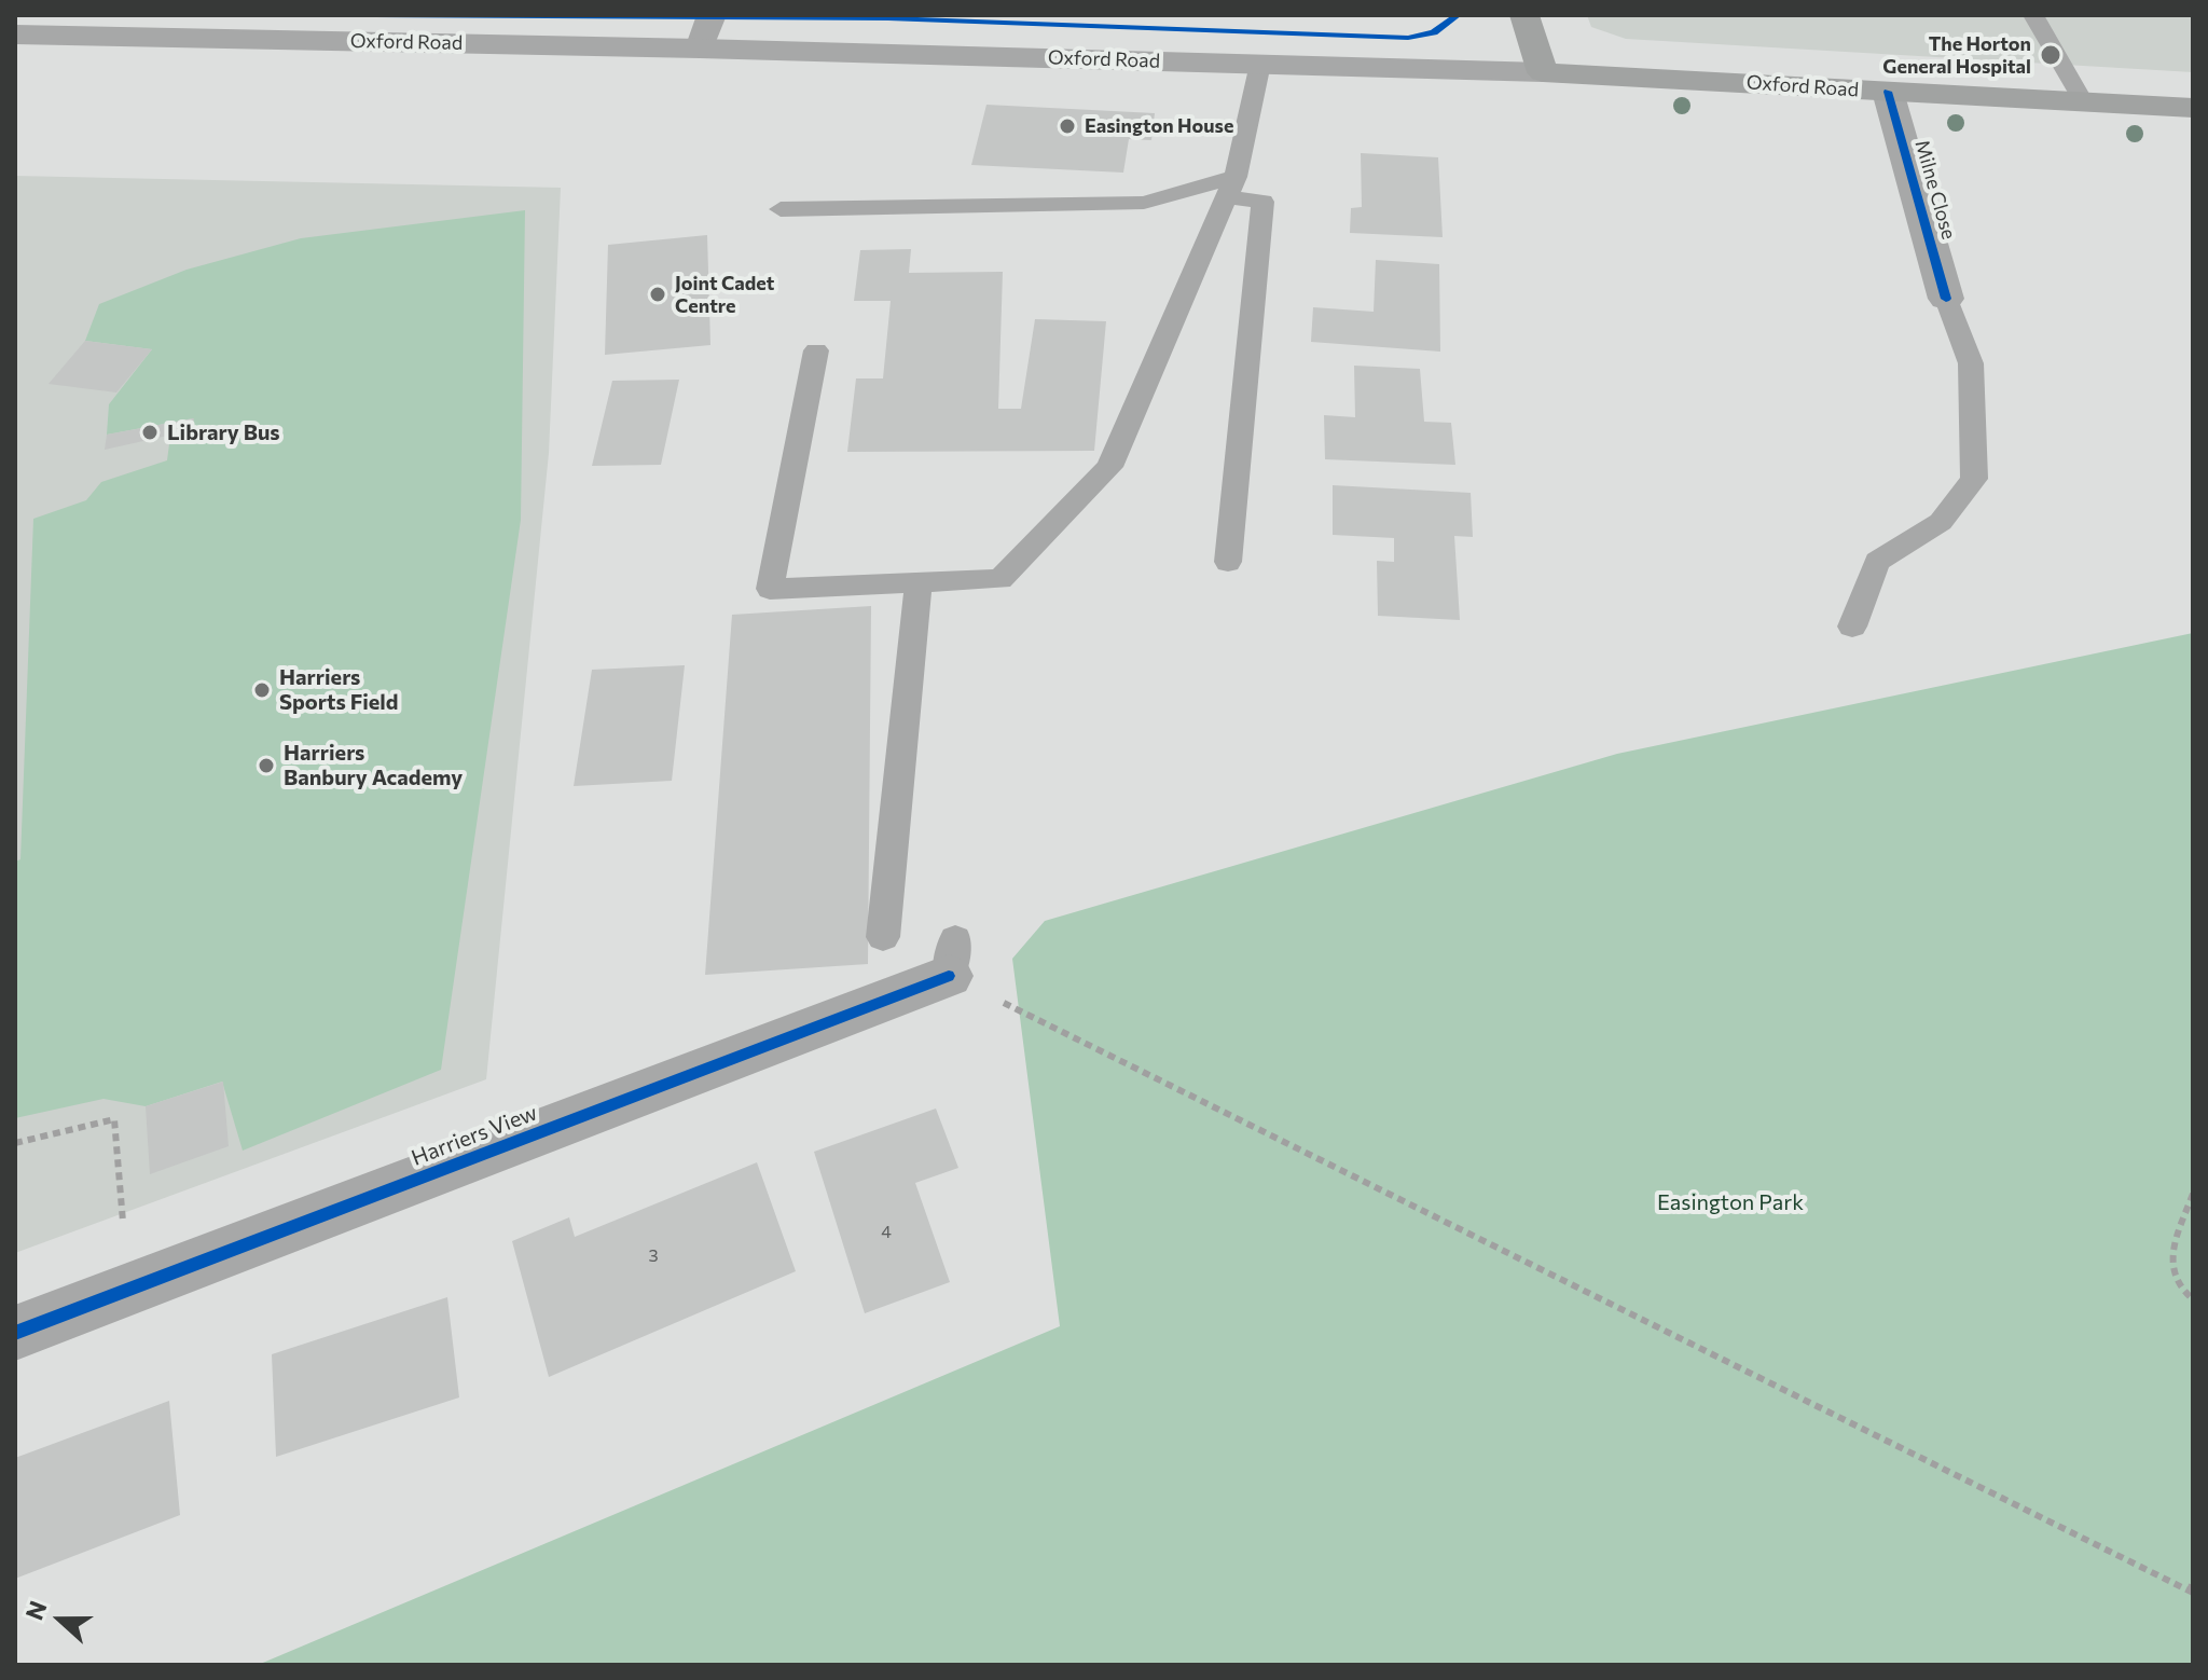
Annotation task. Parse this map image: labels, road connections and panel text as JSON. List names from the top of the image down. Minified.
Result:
{"streets":{"main road":["Oxford Road","Milne Close","Harriers View"]},"crossings":[["Oxford Road","Milne Close"]],"parks":["Easington Park"],"places":["The Horton General Hospital","Easington House","Joint Cadet Centre","Library Bus","Harriers Sports Field","Harriers Banbury Academy"],"house_numbers":["4","3"],"north":"left"}
